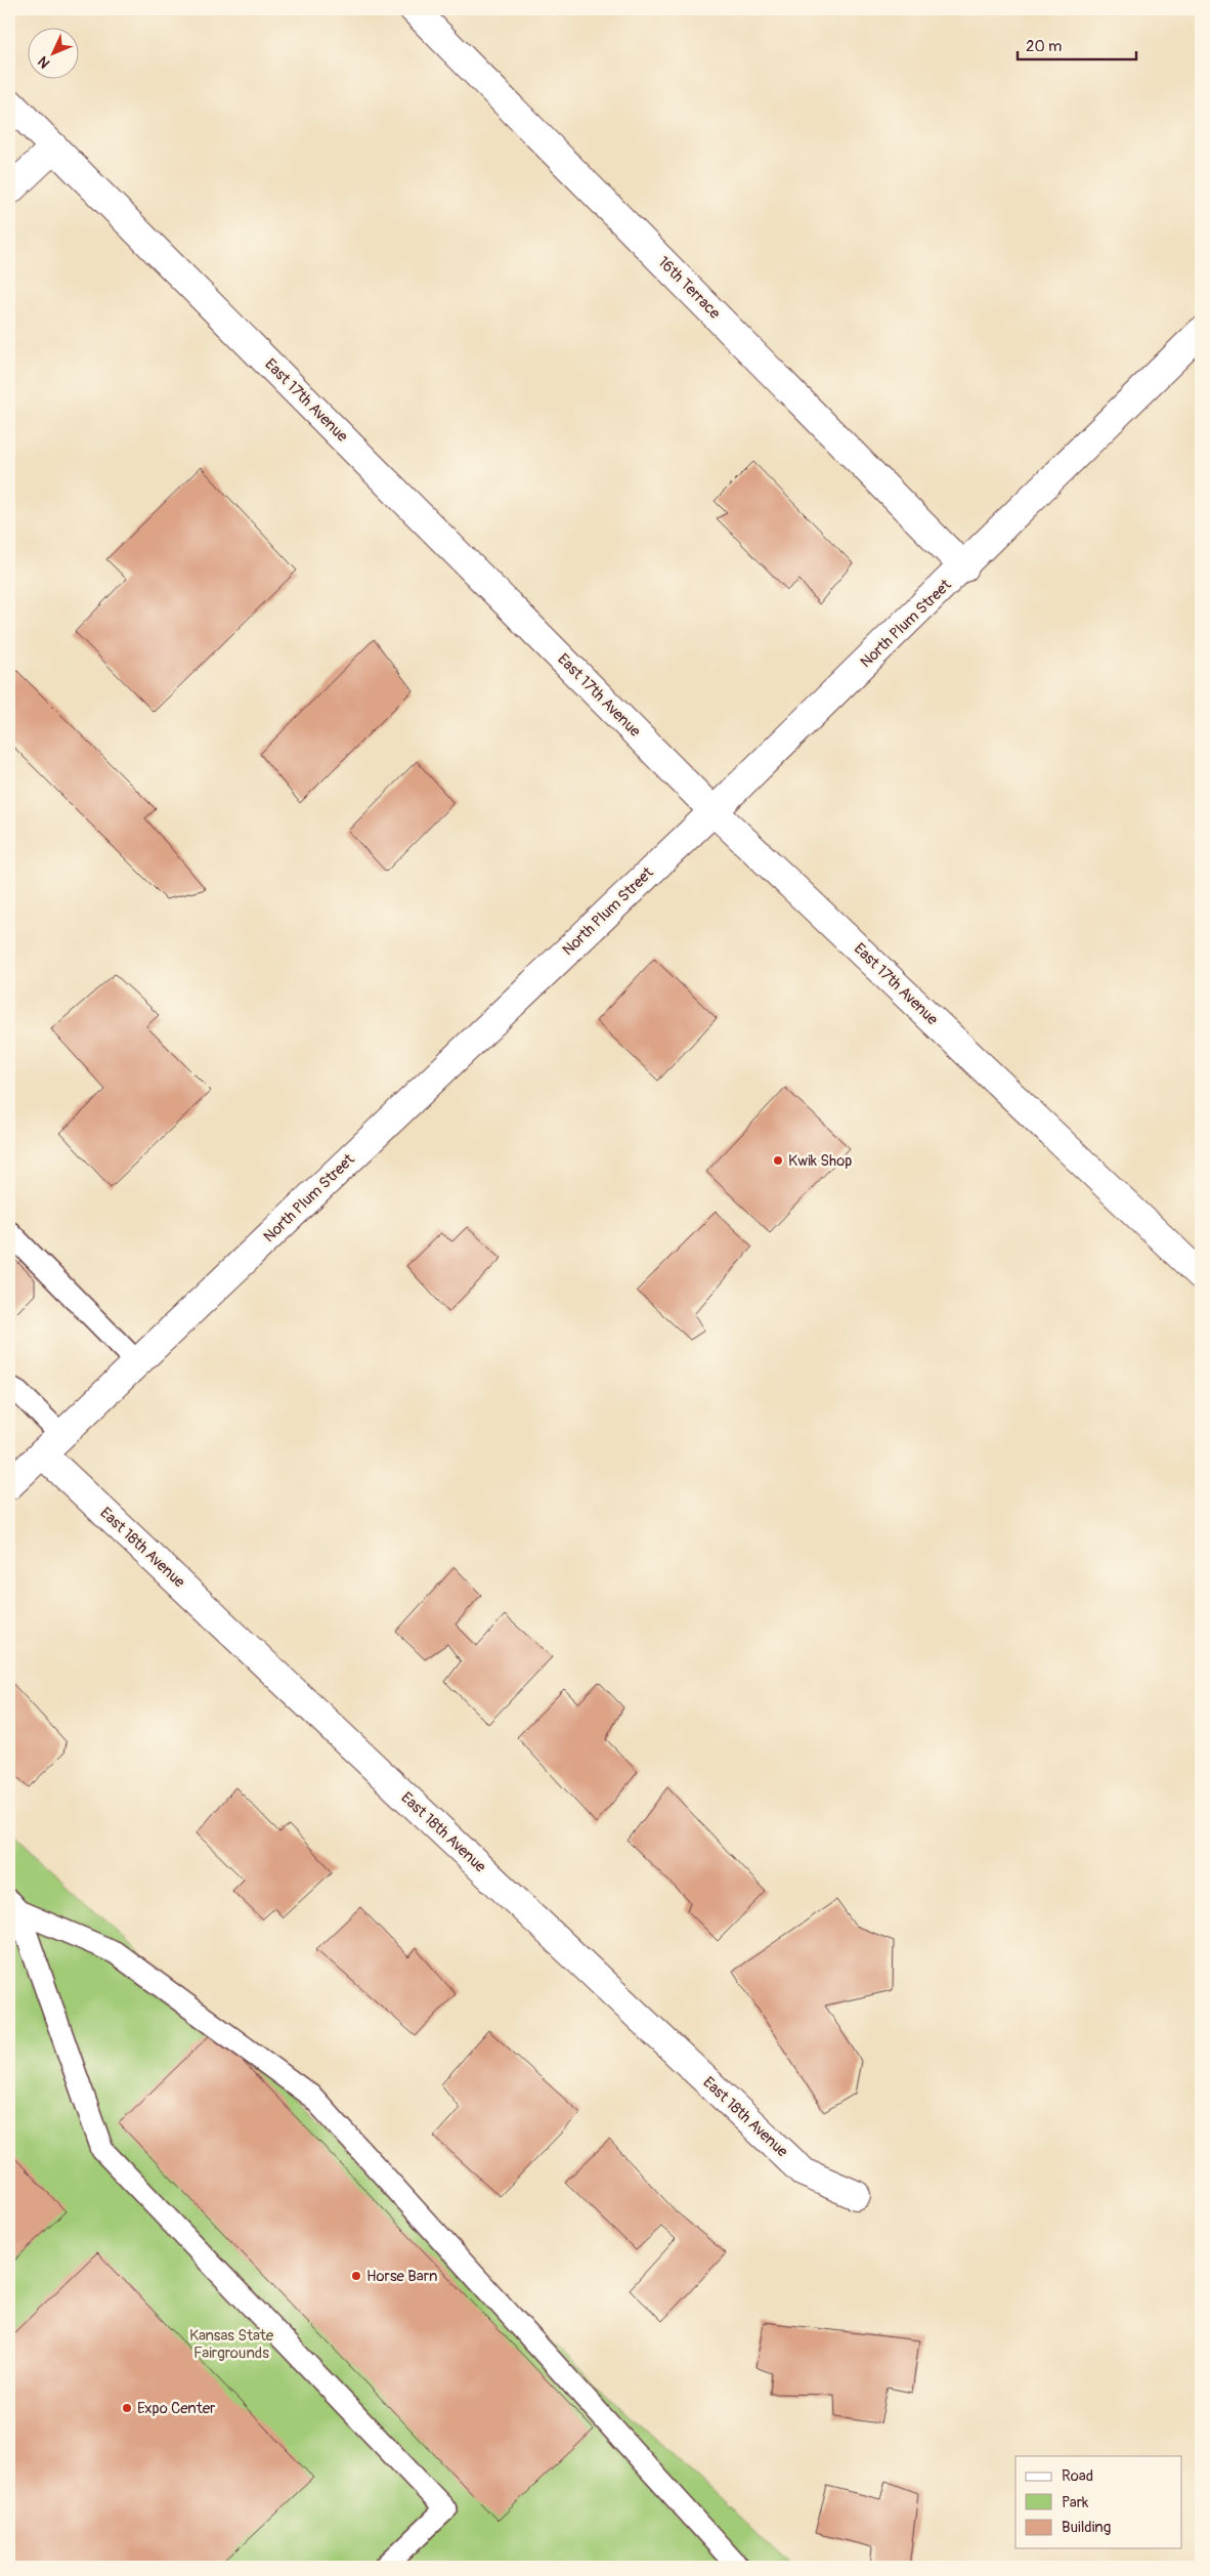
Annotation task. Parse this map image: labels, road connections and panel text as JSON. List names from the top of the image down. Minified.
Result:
{"streets":{"street":["16th Terrace","East 17th Avenue","North Plum Street","East 18th Avenue"]},"crossings":[["16th Terrace","North Plum Street"],["East 17th Avenue","North Plum Street"],["North Plum Street","East 18th Avenue"]],"parks":["Kansas State Fairgrounds"],"places":["Kwik Shop","Horse Barn","Expo Center"],"legend":["Road","Park","Building"],"scale_bar":"20 m","north":"bottom left"}
